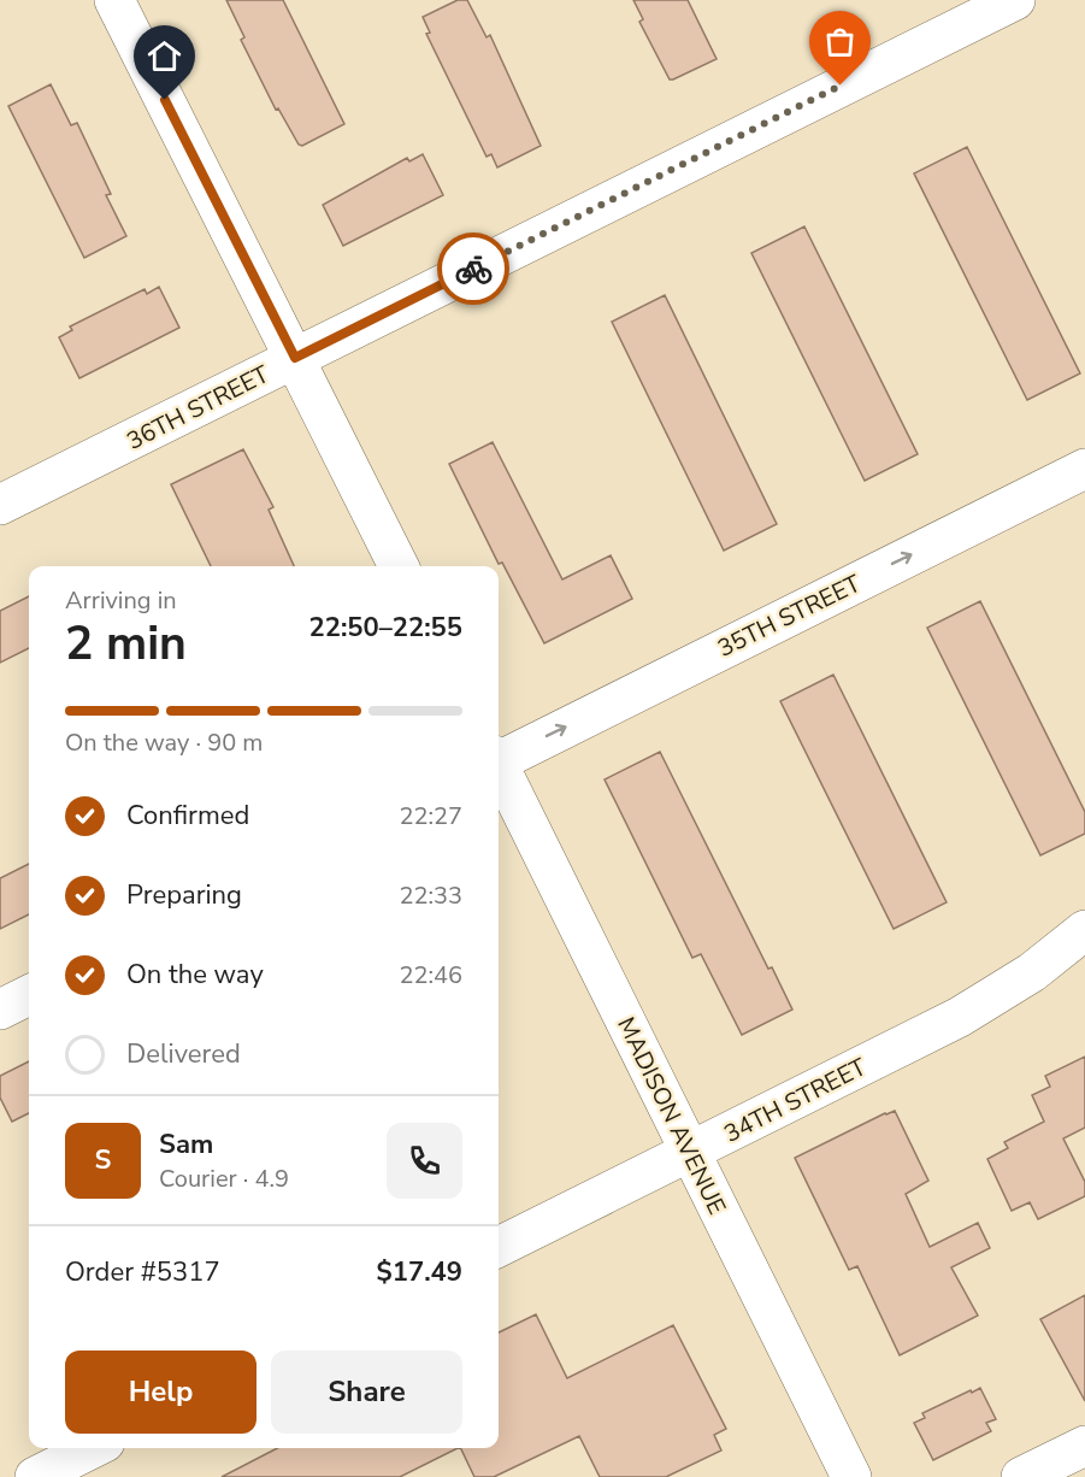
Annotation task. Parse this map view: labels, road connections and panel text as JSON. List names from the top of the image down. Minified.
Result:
{"streets":{"street":["36TH STREET","35TH STREET","34TH STREET","MADISON AVENUE"]},"crossings":[["34TH STREET","MADISON AVENUE"]],"one_way":["35TH STREET"],"page":{"heading":["2 min","Arriving in","22:50–22:55"],"panel":["Sam","Courier · 4.9","Order #5317","$17.49"],"bar":"On the way · 90 m","list":[["Confirmed","22:27"],["Preparing","22:33"],["On the way","22:46"],"Delivered"],"round":"S","buttons":["Help","Share"]}}
